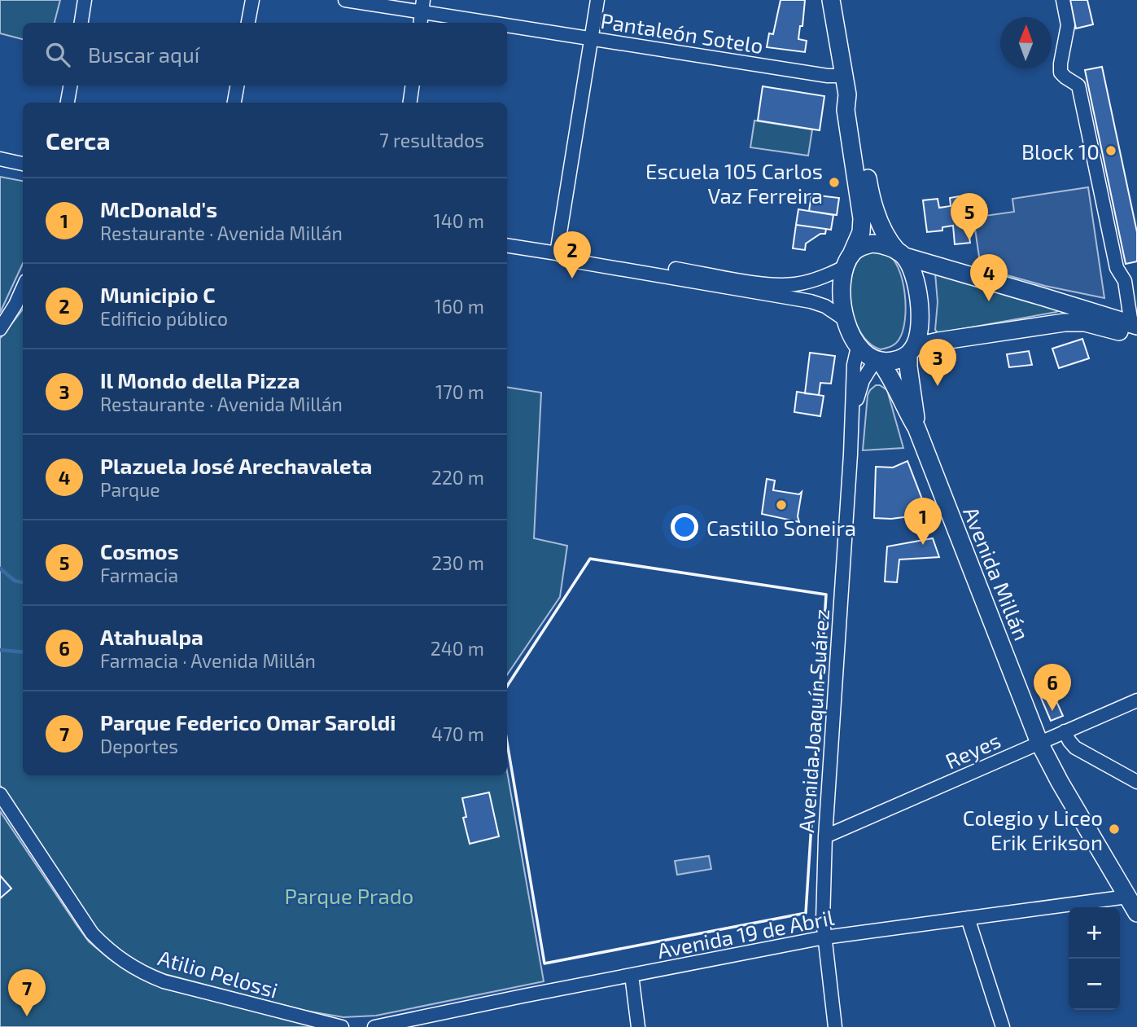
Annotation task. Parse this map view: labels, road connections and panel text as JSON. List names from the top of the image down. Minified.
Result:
{"streets":{"main road":["Avenida Millán"],"street":["Pantaleón Sotelo","Avenida Joaquín Suárez","Reyes","Avenida 19 de Abril","Atilio Pelossi"]},"crossings":[["Avenida Millán","Avenida Joaquín Suárez"],["Avenida Millán","Reyes"],["Avenida Millán","Avenida 19 de Abril"],["Avenida Joaquín Suárez","Reyes"],["Avenida Joaquín Suárez","Avenida 19 de Abril"]],"parks":["Parque Prado"],"places":["Block 10","Escuela 105 Carlos Vaz Ferreira","Castillo Soneira","Colegio y Liceo Erik Erikson"],"north":"top","page":{"search":"Buscar aquí","heading":["Cerca","7 resultados"],"list":[{"mark":"1","name":"McDonald's","note":"Restaurante · Avenida Millán","value":"140 m"},{"mark":"2","name":"Municipio C","note":"Edificio público","value":"160 m"},{"mark":"3","name":"Il Mondo della Pizza","note":"Restaurante · Avenida Millán","value":"170 m"},{"mark":"4","name":"Plazuela José Arechavaleta","note":"Parque","value":"220 m"},{"mark":"5","name":"Cosmos","note":"Farmacia","value":"230 m"},{"mark":"6","name":"Atahualpa","note":"Farmacia · Avenida Millán","value":"240 m"},{"mark":"7","name":"Parque Federico Omar Saroldi","note":"Deportes","value":"470 m"}],"pins":["5","2","4","3","1","6","7"],"map_buttons":["+","−"]}}
